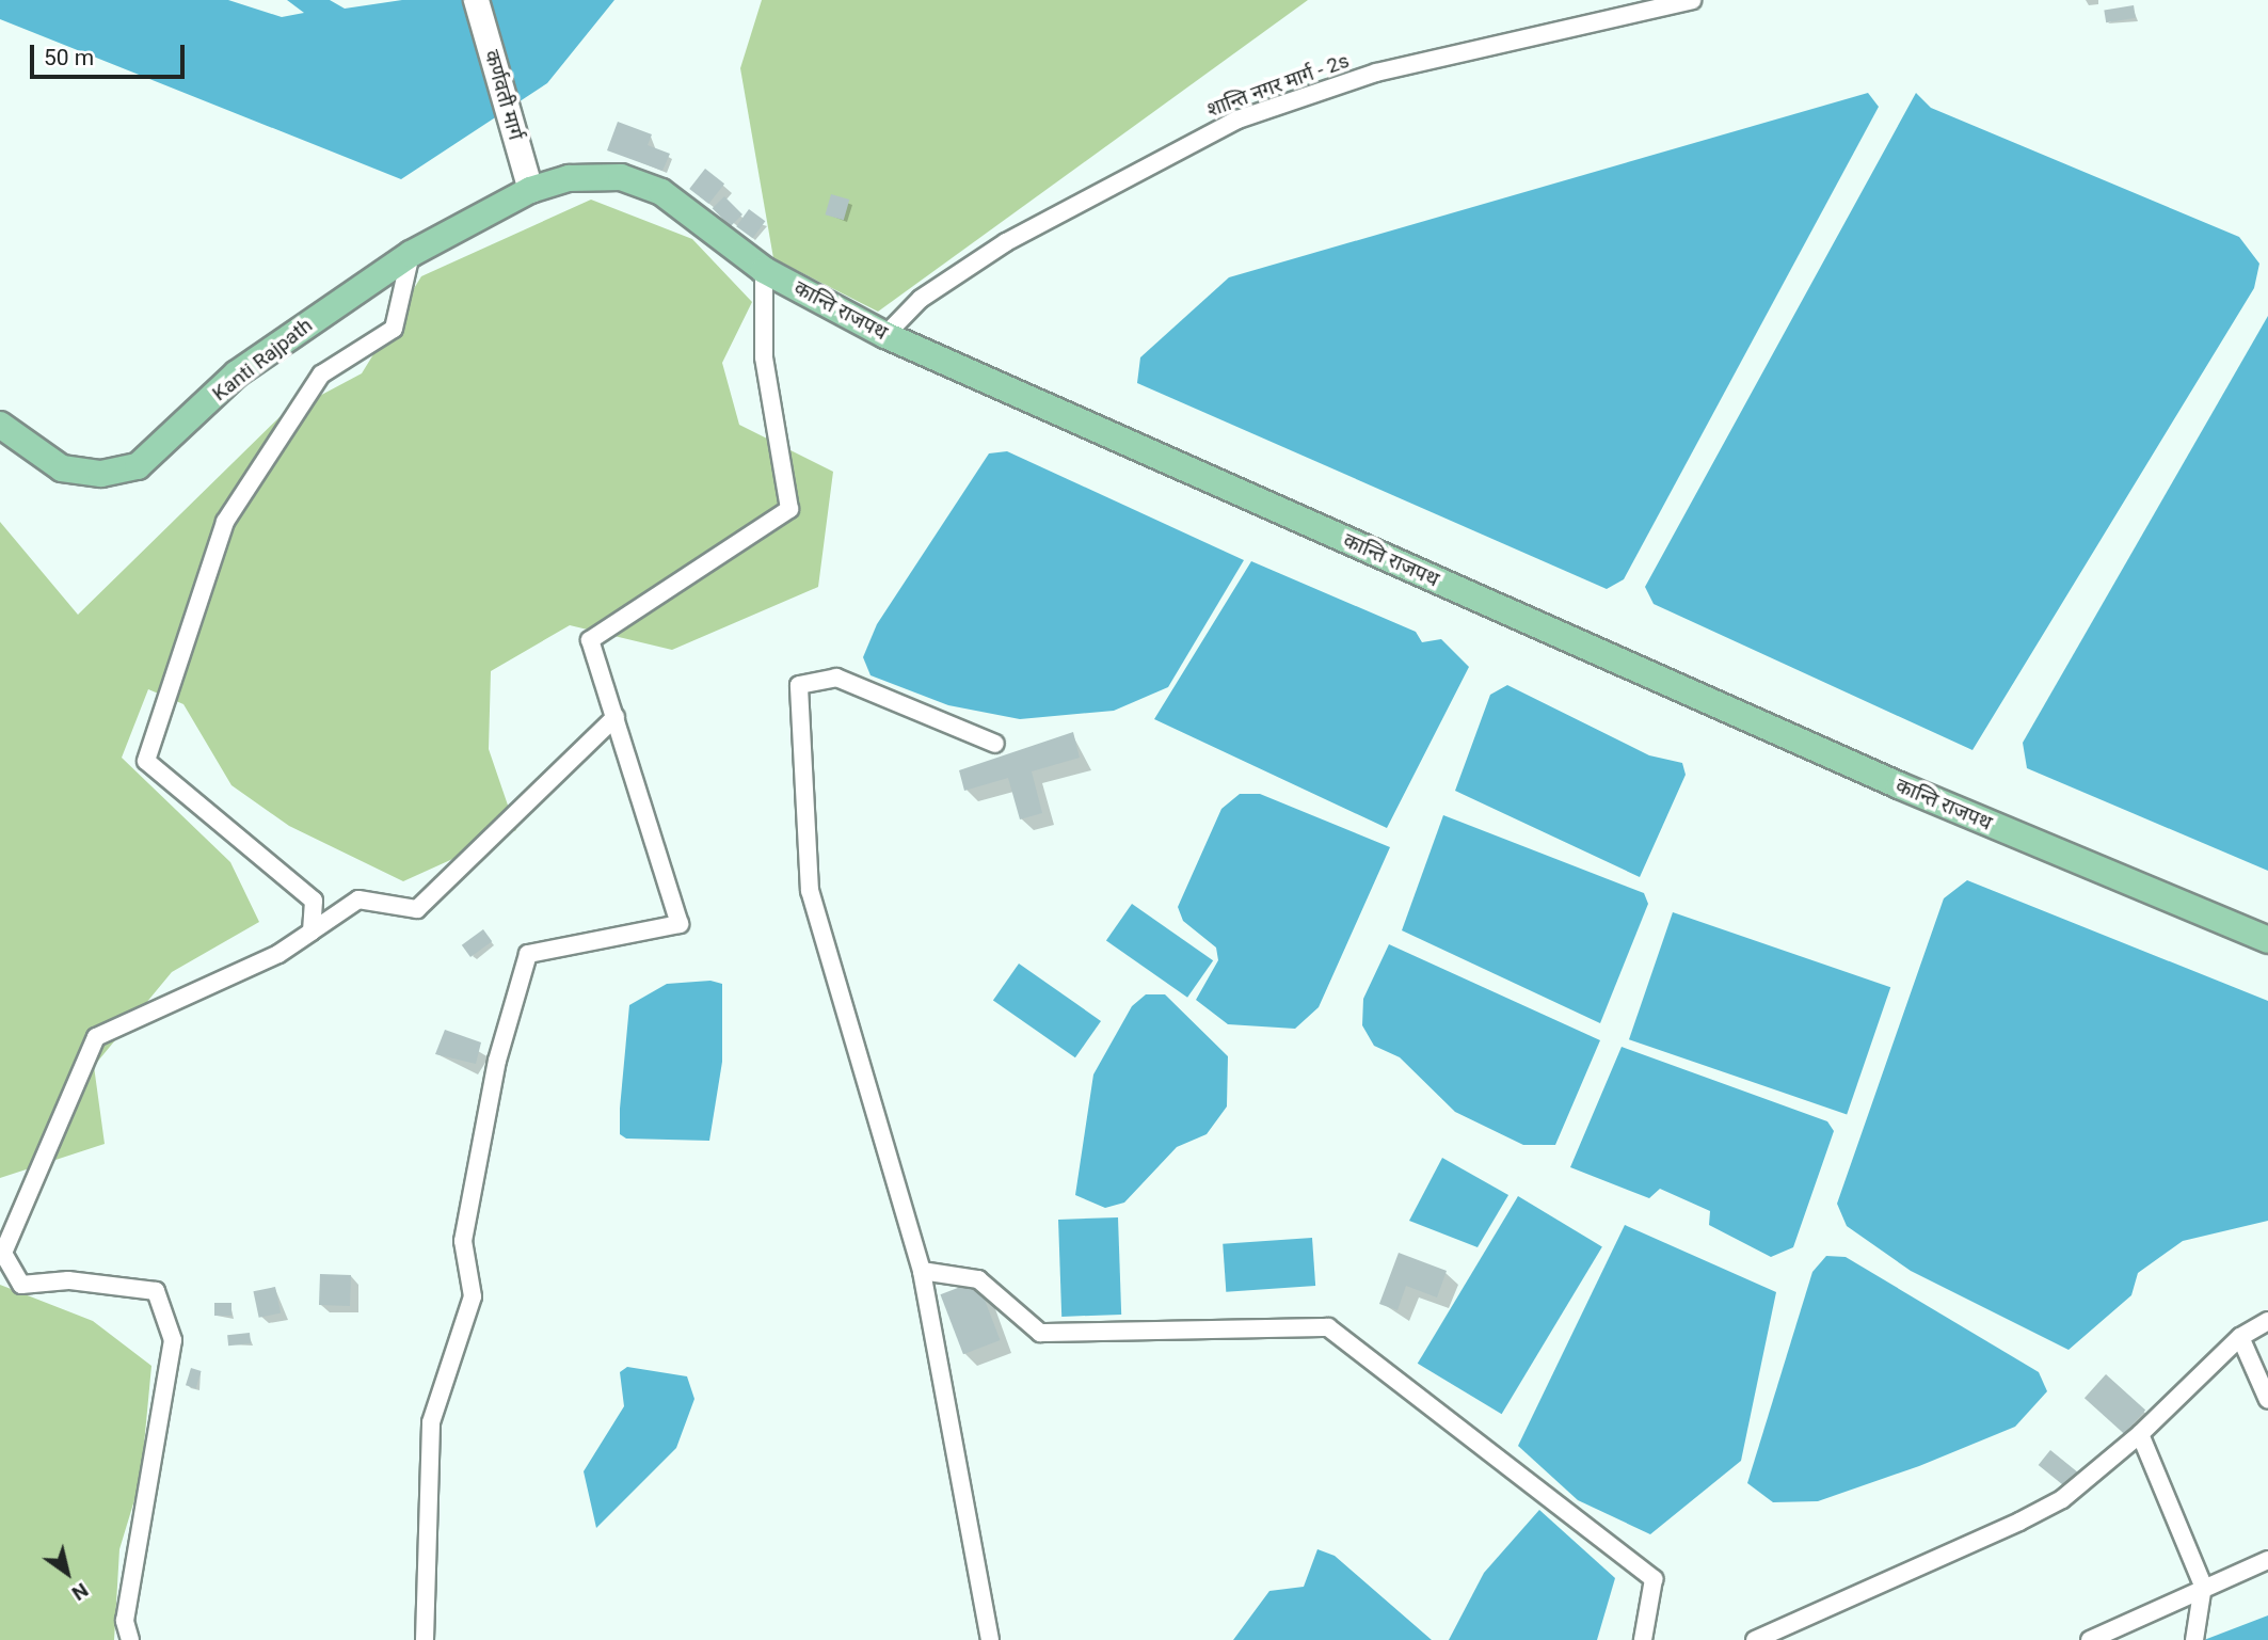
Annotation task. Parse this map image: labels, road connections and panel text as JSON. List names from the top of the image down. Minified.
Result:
{"streets":{"main road":["कर्णवती मार्ग","कान्ति राजपथ","Kanti Rajpath"],"street":["शान्ति नगर मार्ग - 2s"]},"crossings":[["शान्ति नगर मार्ग - 2s","कान्ति राजपथ"],["कर्णवती मार्ग","कान्ति राजपथ"],["कर्णवती मार्ग","Kanti Rajpath"],["कान्ति राजपथ","Kanti Rajpath"]],"scale_bar":"50 m","north":"bottom right"}
